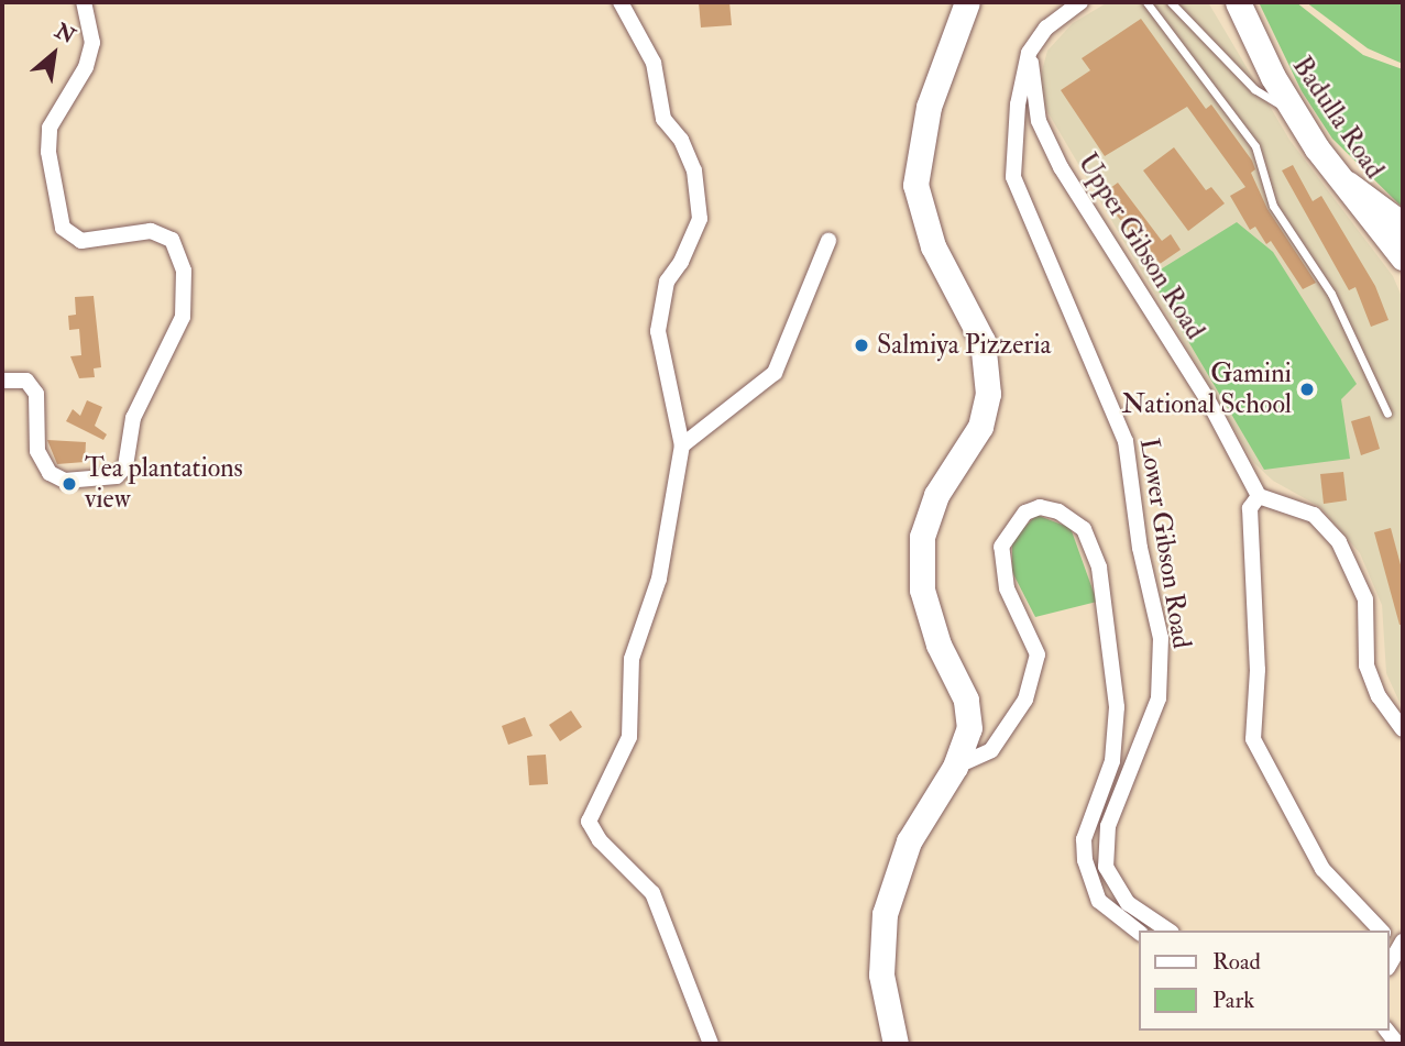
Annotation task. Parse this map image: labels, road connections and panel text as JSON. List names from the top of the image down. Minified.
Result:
{"streets":{"highway":["Badulla Road"],"street":["Upper Gibson Road","Lower Gibson Road"]},"crossings":[["Upper Gibson Road","Lower Gibson Road"]],"places":["Salmiya Pizzeria","Gamini National School","Tea plantations view"],"legend":["Road","Park"],"north":"top right"}
